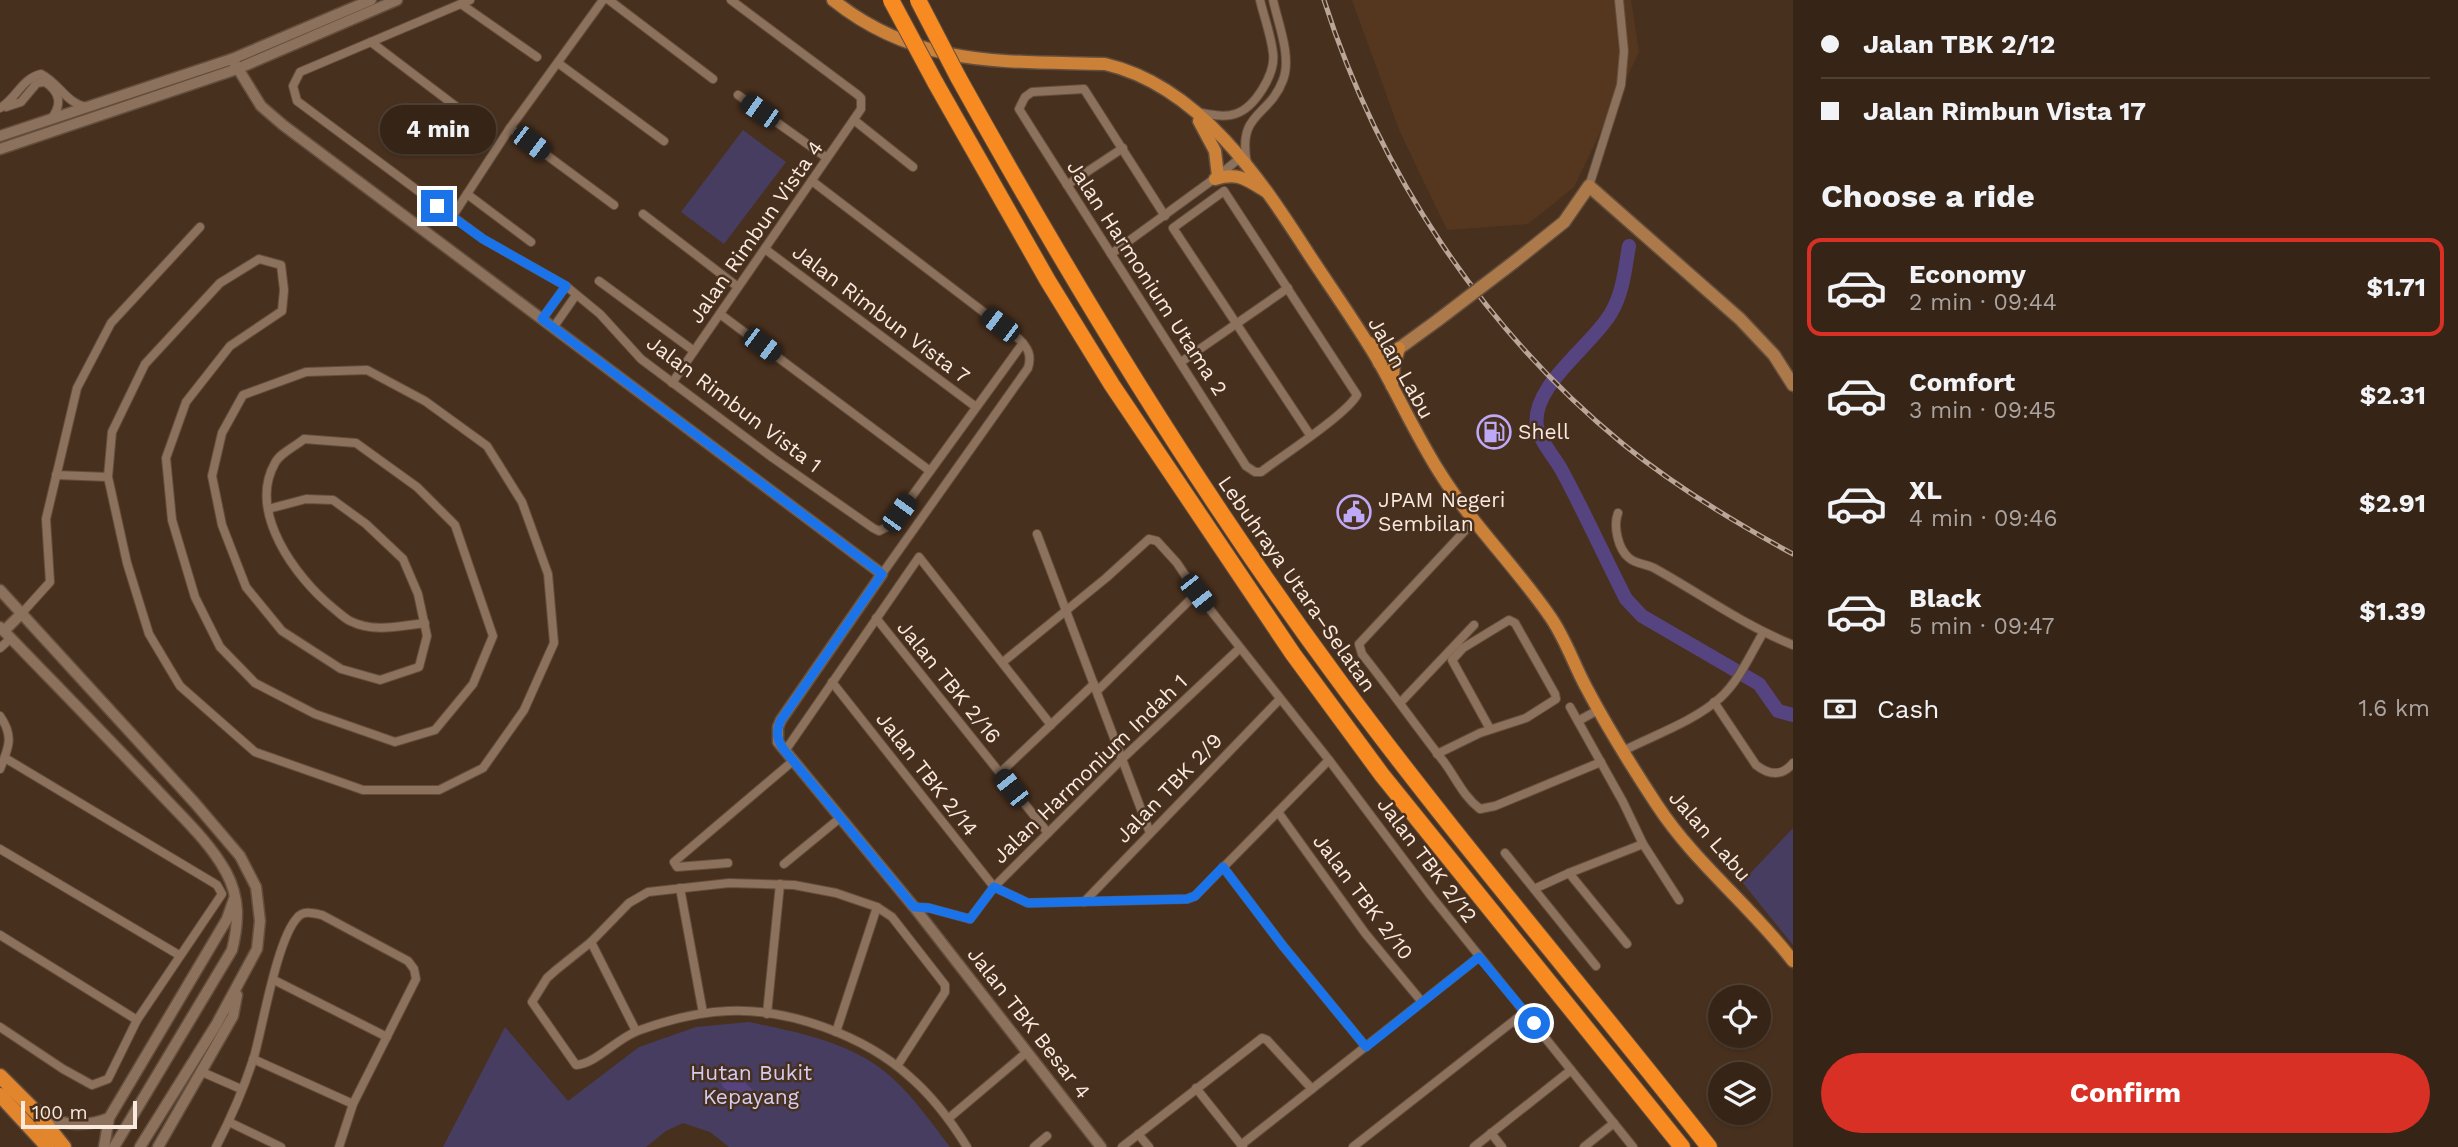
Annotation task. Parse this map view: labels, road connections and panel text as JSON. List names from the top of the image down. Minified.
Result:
{"streets":{"highway":["Lebuhraya Utara–Selatan"],"main road":["Jalan Labu"],"street":["Jalan Rimbun Vista 4","Jalan Harmonium Utama 2","Jalan Rimbun Vista 7","Jalan Rimbun Vista 1","Jalan TBK 2/16","Jalan Harmonium Indah 1","Jalan TBK 2/14","Jalan TBK 2/9","Jalan TBK 2/12","Jalan TBK 2/10","Jalan TBK Besar 4"]},"crossings":[["Jalan Rimbun Vista 4","Jalan Rimbun Vista 7"],["Jalan Rimbun Vista 4","Jalan Rimbun Vista 1"],["Jalan TBK 2/16","Jalan Harmonium Indah 1"],["Jalan Harmonium Indah 1","Jalan TBK 2/14"],["Jalan Harmonium Indah 1","Jalan TBK 2/12"],["Jalan Harmonium Indah 1","Jalan TBK Besar 4"],["Jalan TBK 2/9","Jalan TBK 2/12"]],"parks":["Hutan Bukit Kepayang"],"places":{"fuel station":["Shell"],"public building":["JPAM Negeri Sembilan"]},"scale_bar":"100 m","page":{"banner":["Jalan TBK 2/12","Jalan Rimbun Vista 17"],"bubble":"4 min","heading":"Choose a ride","list":[{"name":"Economy","note":"2 min · 09:44","value":"$1.71"},{"name":"Comfort","note":"3 min · 09:45","value":"$2.31"},{"name":"XL","note":"4 min · 09:46","value":"$2.91"},{"name":"Black","note":"5 min · 09:47","value":"$1.39"}],"pay":["Cash","1.6 km"],"buttons":"Confirm","scale":"100 m"}}
